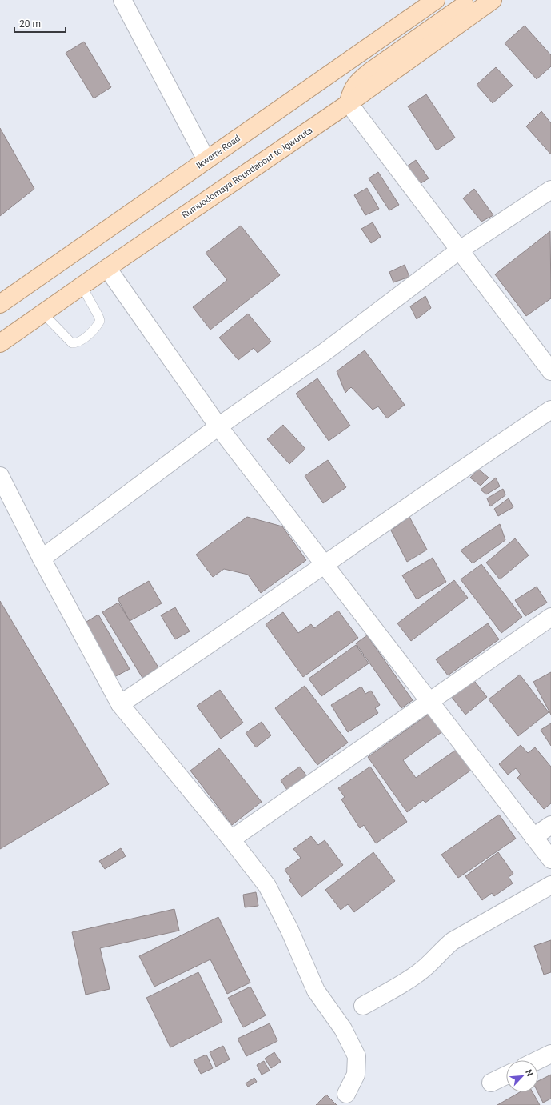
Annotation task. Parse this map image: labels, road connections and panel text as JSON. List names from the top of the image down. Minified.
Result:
{"streets":{"main road":["Ikwerre Road","Rumuodomaya Roundabout to Igwuruta"]},"scale_bar":"20 m","north":"top right"}
